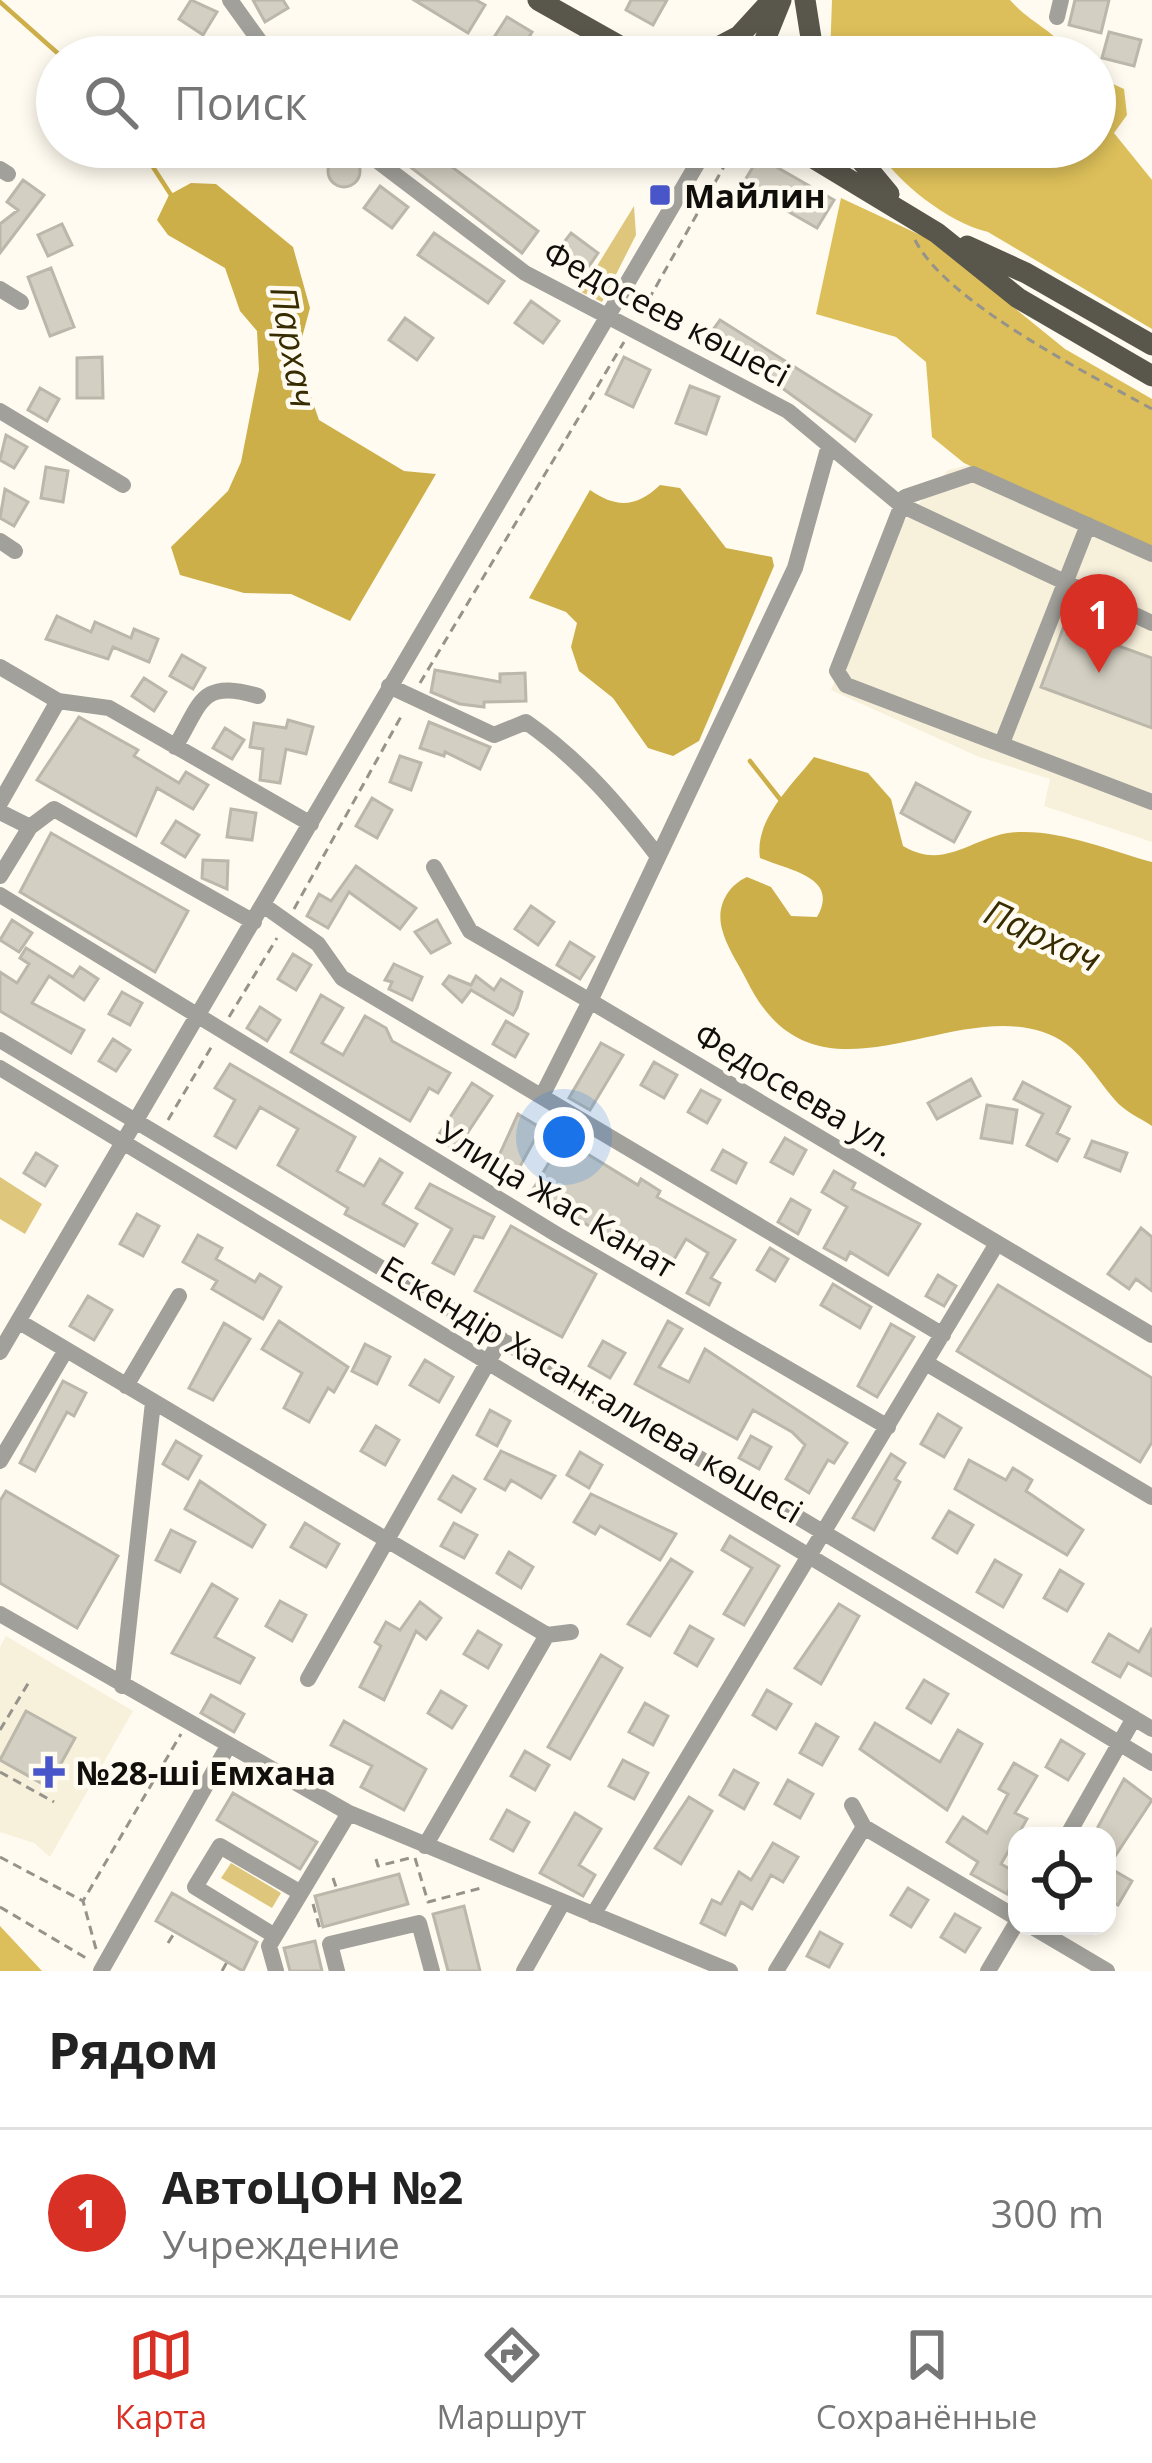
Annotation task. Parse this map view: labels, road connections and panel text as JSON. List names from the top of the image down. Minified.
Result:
{"streets":{"street":["Федосеев көшесі","Федосеева ул.","Улица Жас Канат","Ескендір Хасанғалиева көшесі"]},"water":["Пархач"],"places":{"transit":["Майлин"],"health":["№28-ші Емхана"]},"page":{"search":"Поиск","pins":"1","heading":"Рядом","list":[{"mark":"1","name":"АвтоЦОН №2","note":"Учреждение","value":"300 m"}],"nav":["Карта","Маршрут","Сохранённые"]}}
